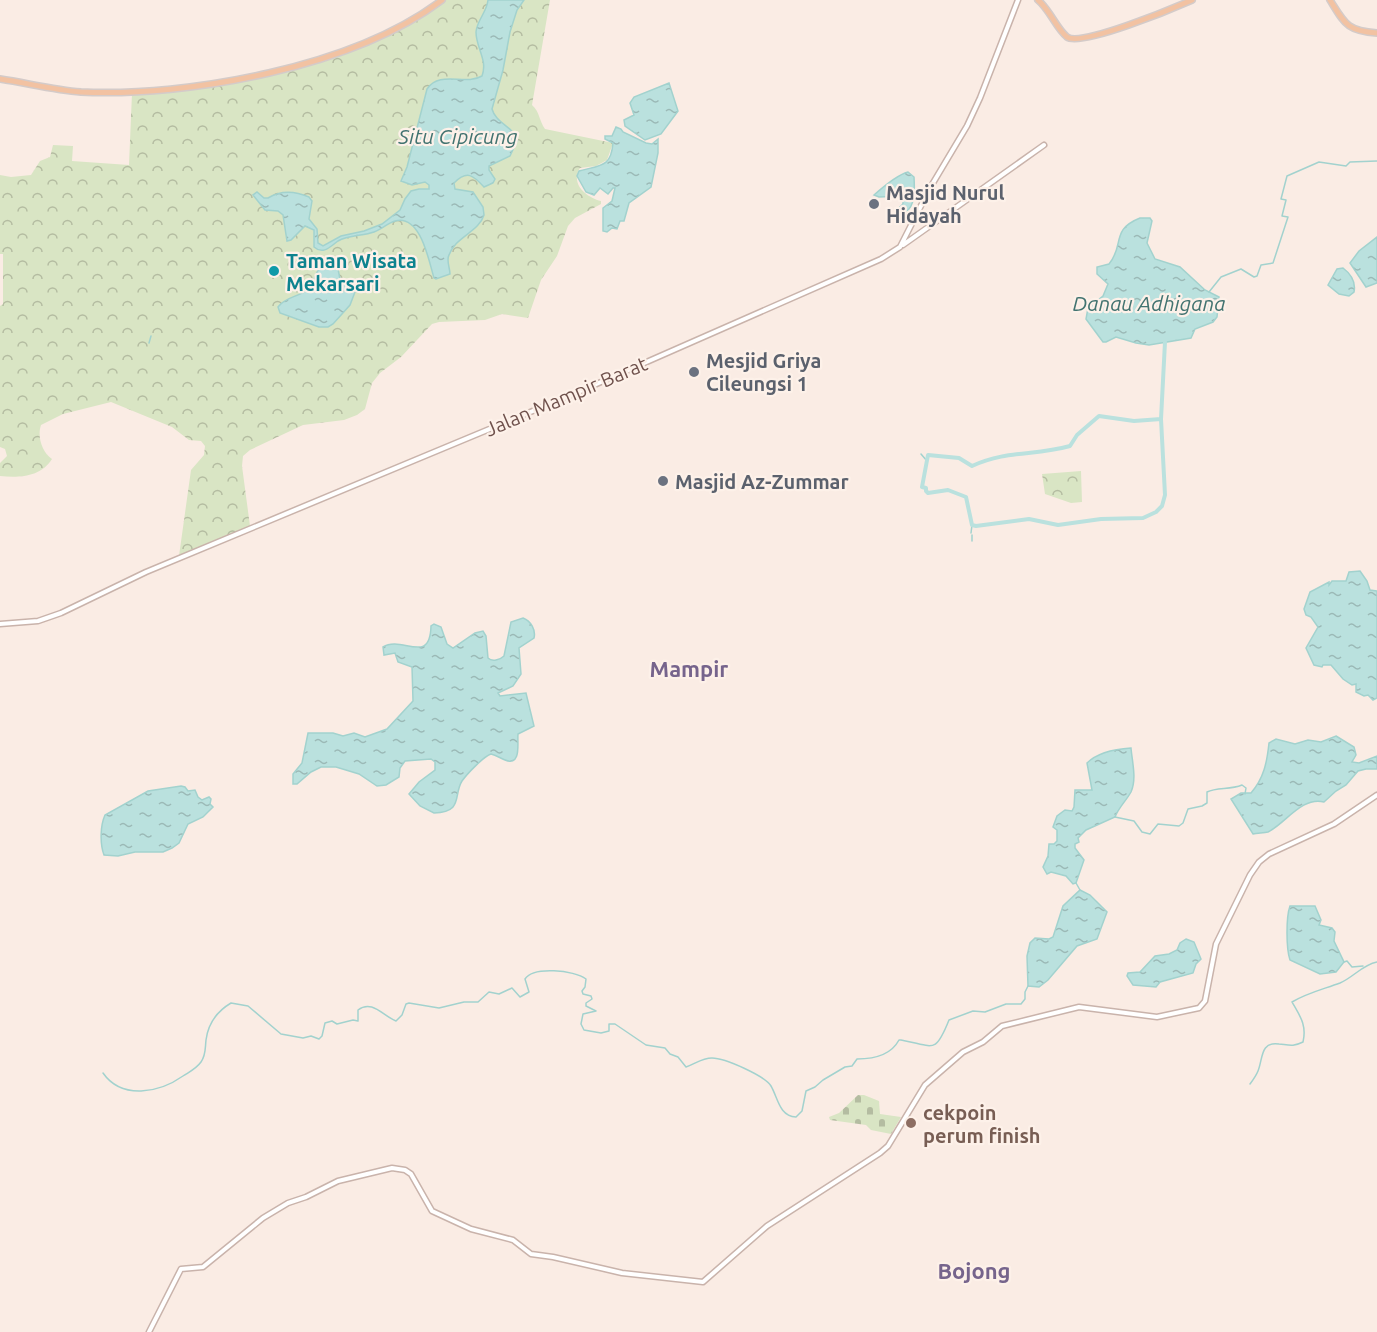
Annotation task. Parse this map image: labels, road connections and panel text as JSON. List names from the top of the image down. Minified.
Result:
{"streets":{"street":["Jalan Mampir Barat"]},"districts":["Mampir","Bojong"],"water":["Situ Cipicung","Danau Adhigana"],"places":["Masjid Nurul Hidayah","Taman Wisata Mekarsari","Mesjid Griya Cileungsi 1","Masjid Az-Zummar","cekpoin perum finish"]}
